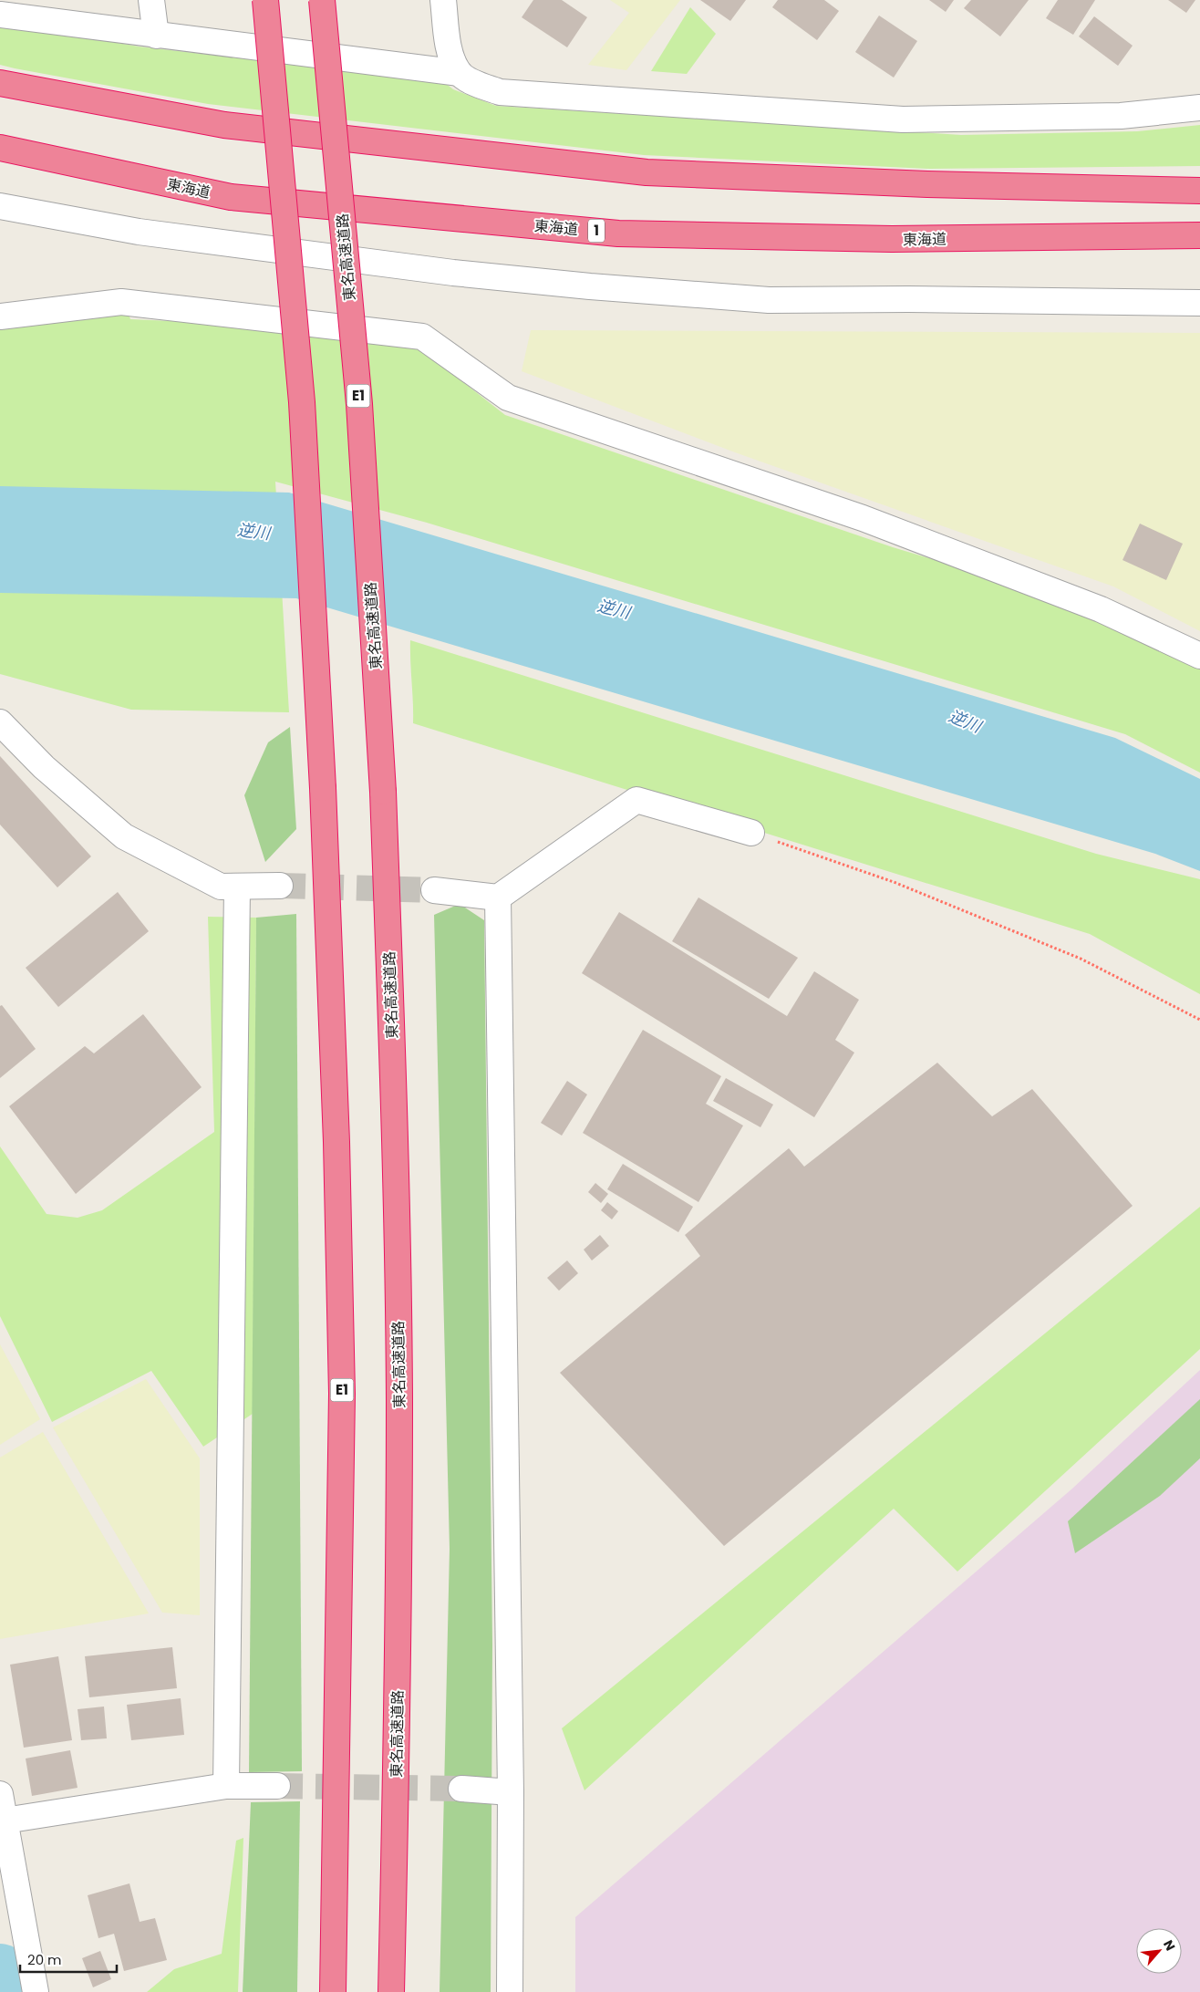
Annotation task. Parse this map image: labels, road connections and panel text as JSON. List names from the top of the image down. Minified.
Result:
{"streets":{"highway":["東海道","1","東名高速道路","E1"]},"water":["逆川"],"scale_bar":"20 m","north":"top right"}
